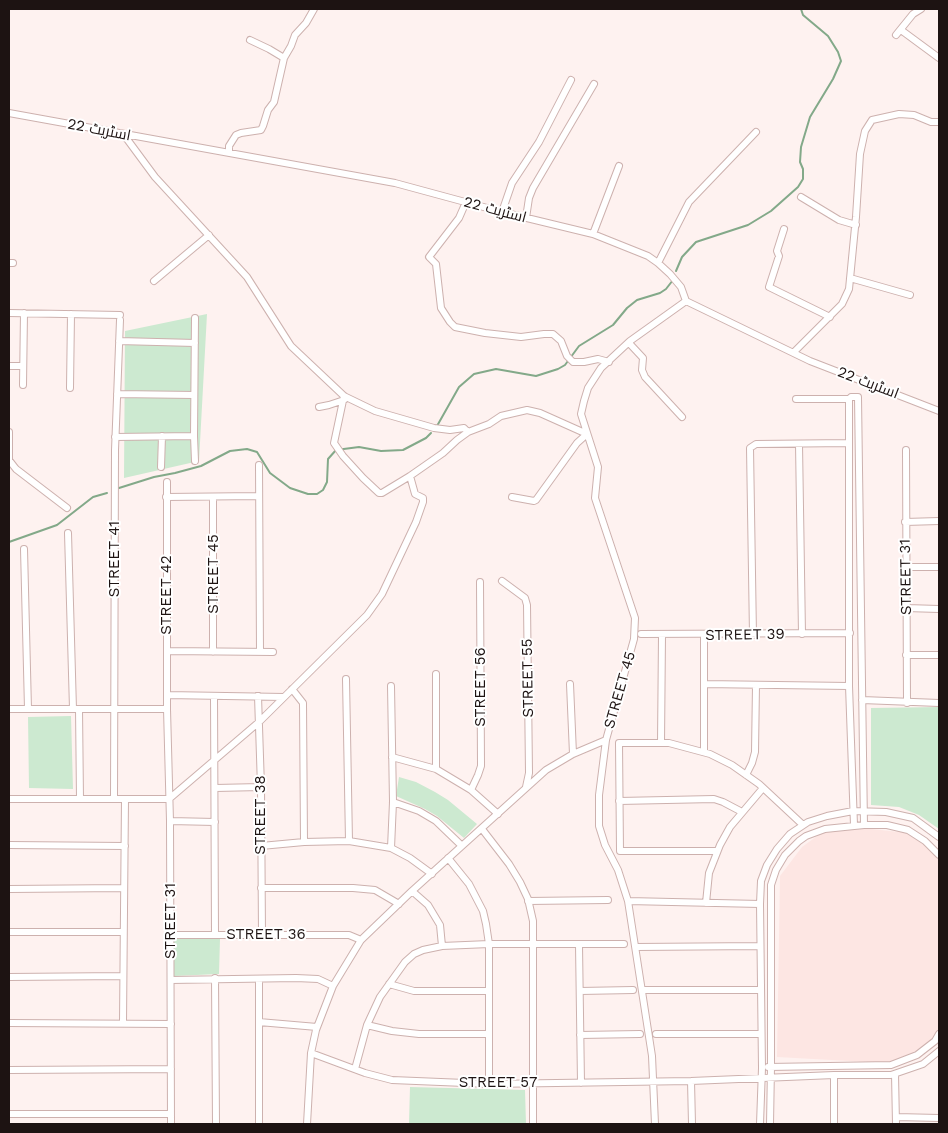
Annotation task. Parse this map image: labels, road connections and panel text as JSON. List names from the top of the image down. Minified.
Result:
{"streets":{"street":["اسٹریٹ 22","STREET 41","STREET 45","STREET 31","STREET 42","STREET 39","STREET 55","STREET 56","STREET 38","STREET 36","STREET 57"]},"crossings":[["اسٹریٹ 22","STREET 45"],["STREET 45","STREET 55"],["STREET 45","STREET 36"],["STREET 45","STREET 57"],["STREET 31","STREET 42"],["STREET 31","STREET 36"],["STREET 38","STREET 36"]]}
